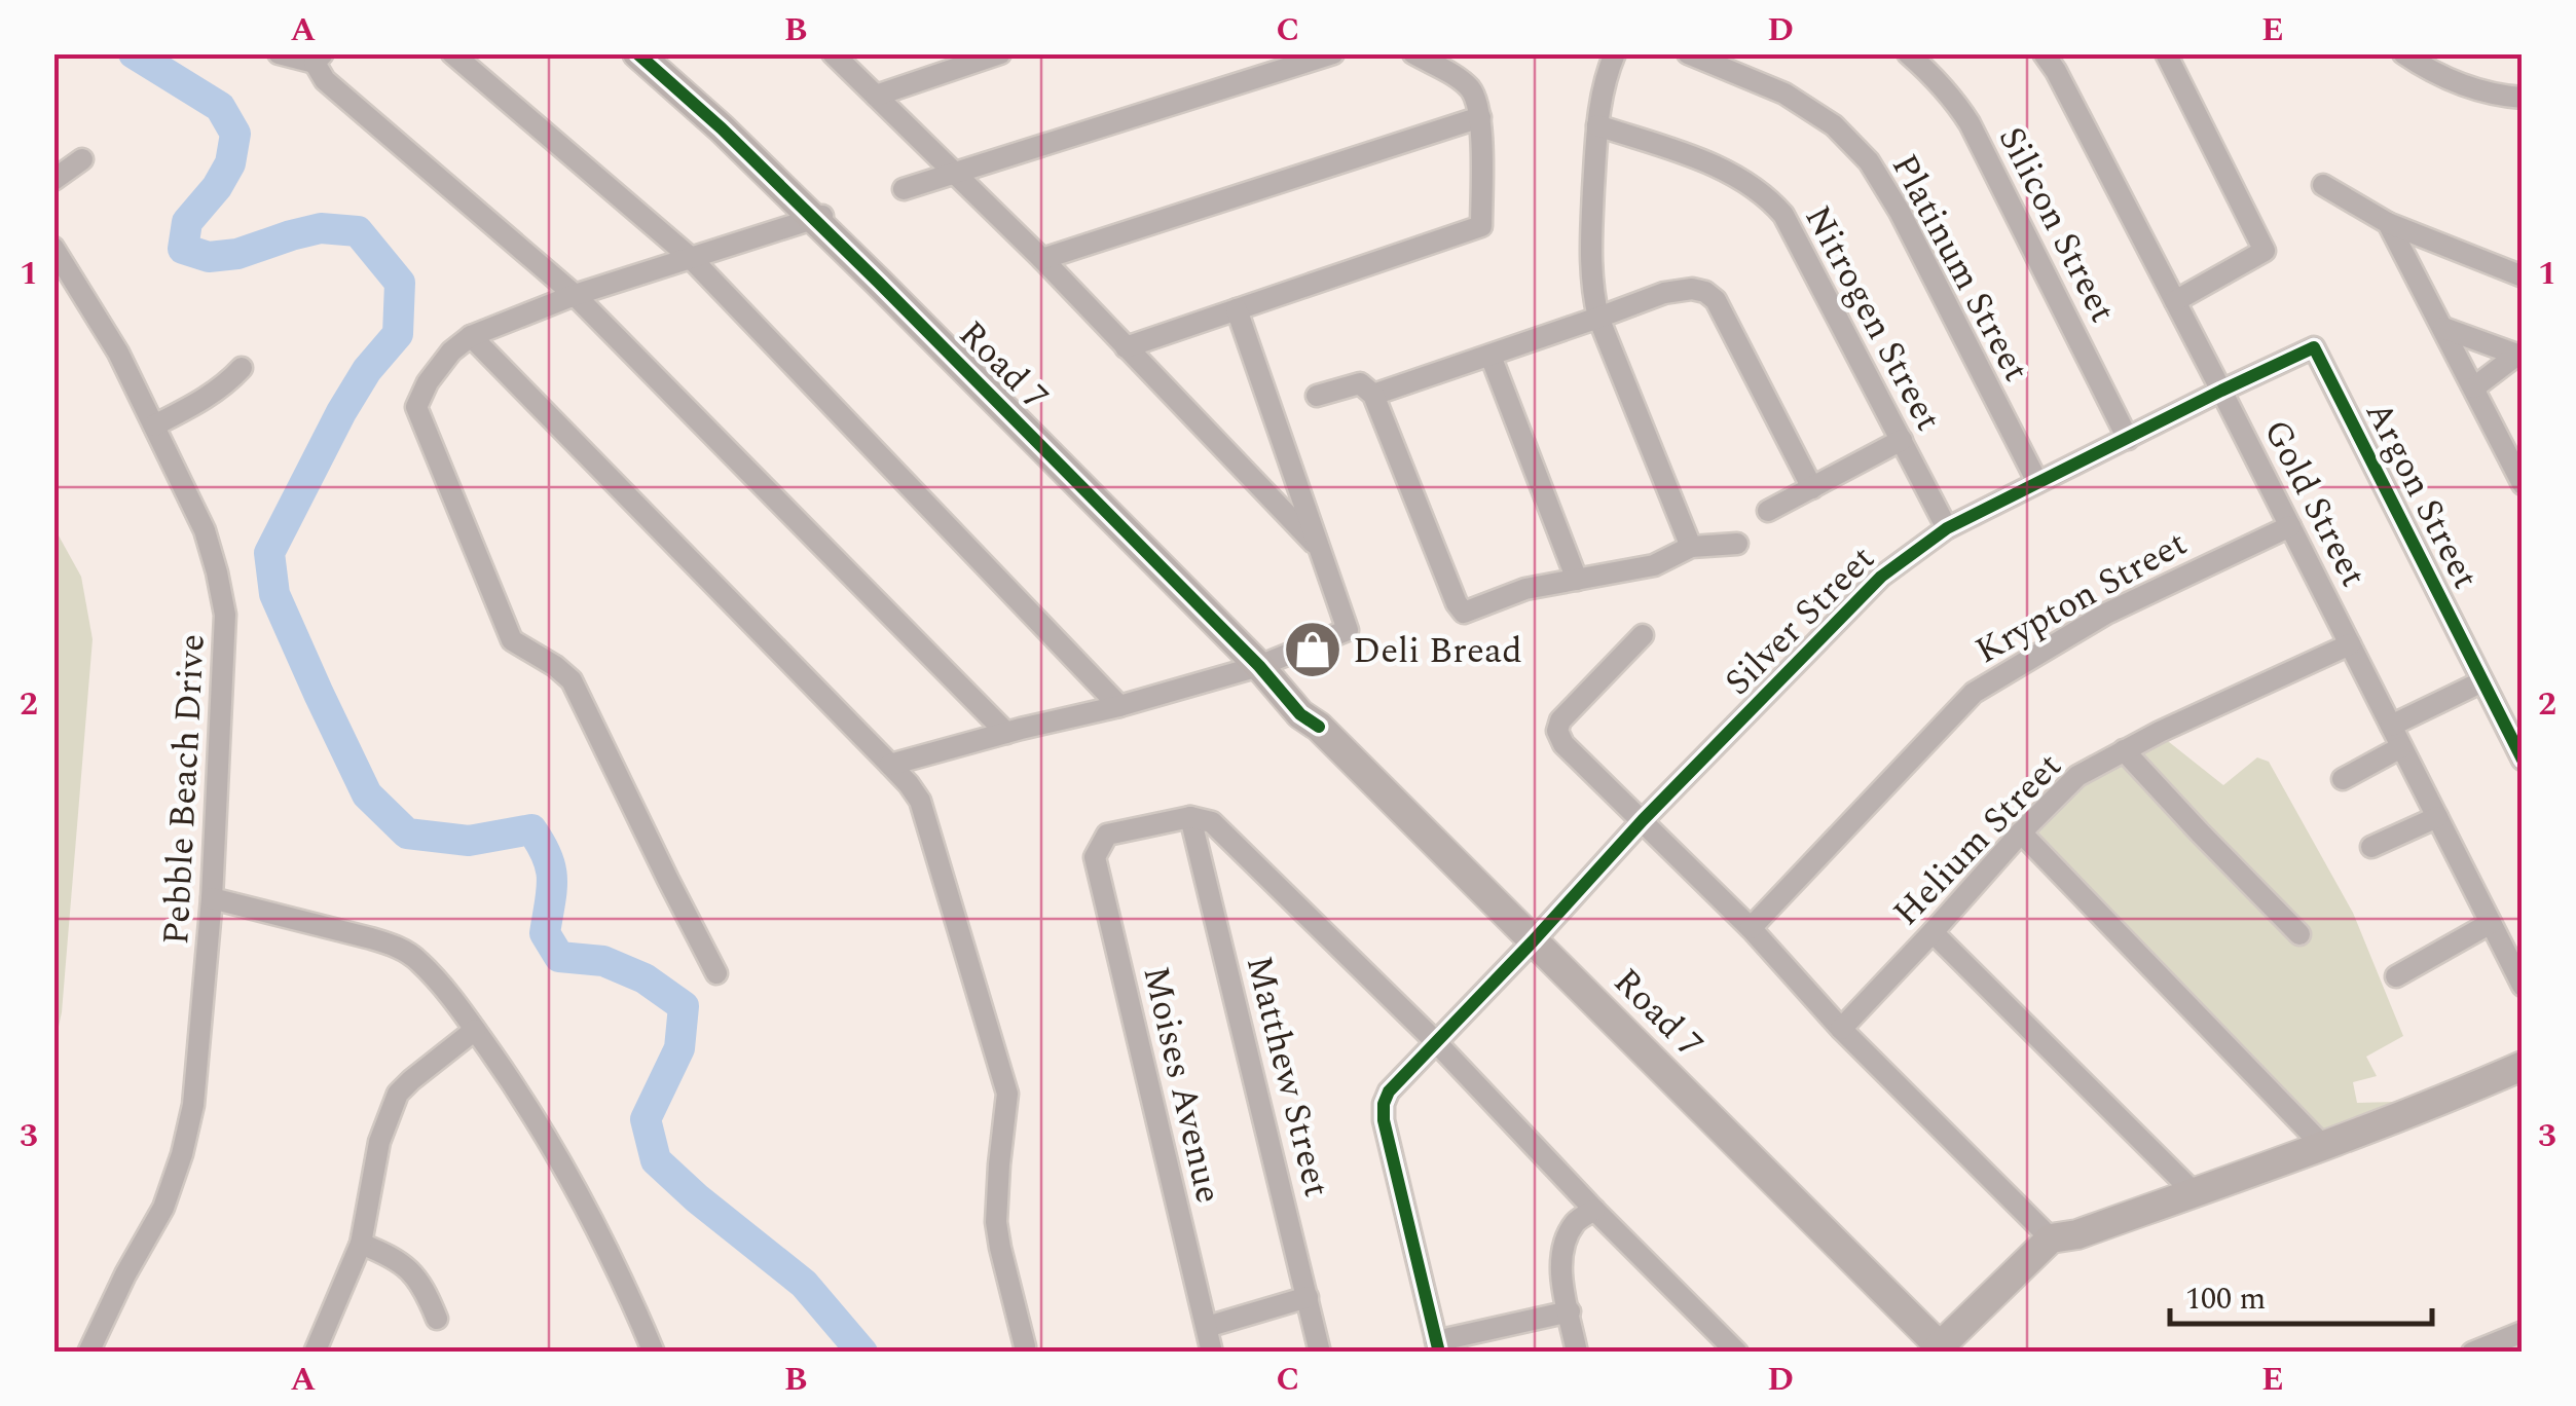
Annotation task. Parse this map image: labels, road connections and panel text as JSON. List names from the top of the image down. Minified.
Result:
{"streets":{"street":["Silicon Street","Platinum Street","Nitrogen Street","Road 7","Argon Street","Gold Street","Krypton Street","Silver Street","Pebble Beach Drive","Helium Street","Matthew Street","Moises Avenue"]},"crossings":[["Silicon Street","Silver Street"],["Platinum Street","Silver Street"],["Nitrogen Street","Silver Street"],["Road 7","Silver Street"],["Argon Street","Gold Street"],["Argon Street","Silver Street"],["Gold Street","Krypton Street"],["Gold Street","Silver Street"],["Gold Street","Helium Street"],["Matthew Street","Moises Avenue"]],"places":{"shop":["Deli Bread"]},"scale_bar":"100 m","grid":{"columns":["A","B","C","D","E"],"rows":["1","2","3"]}}
